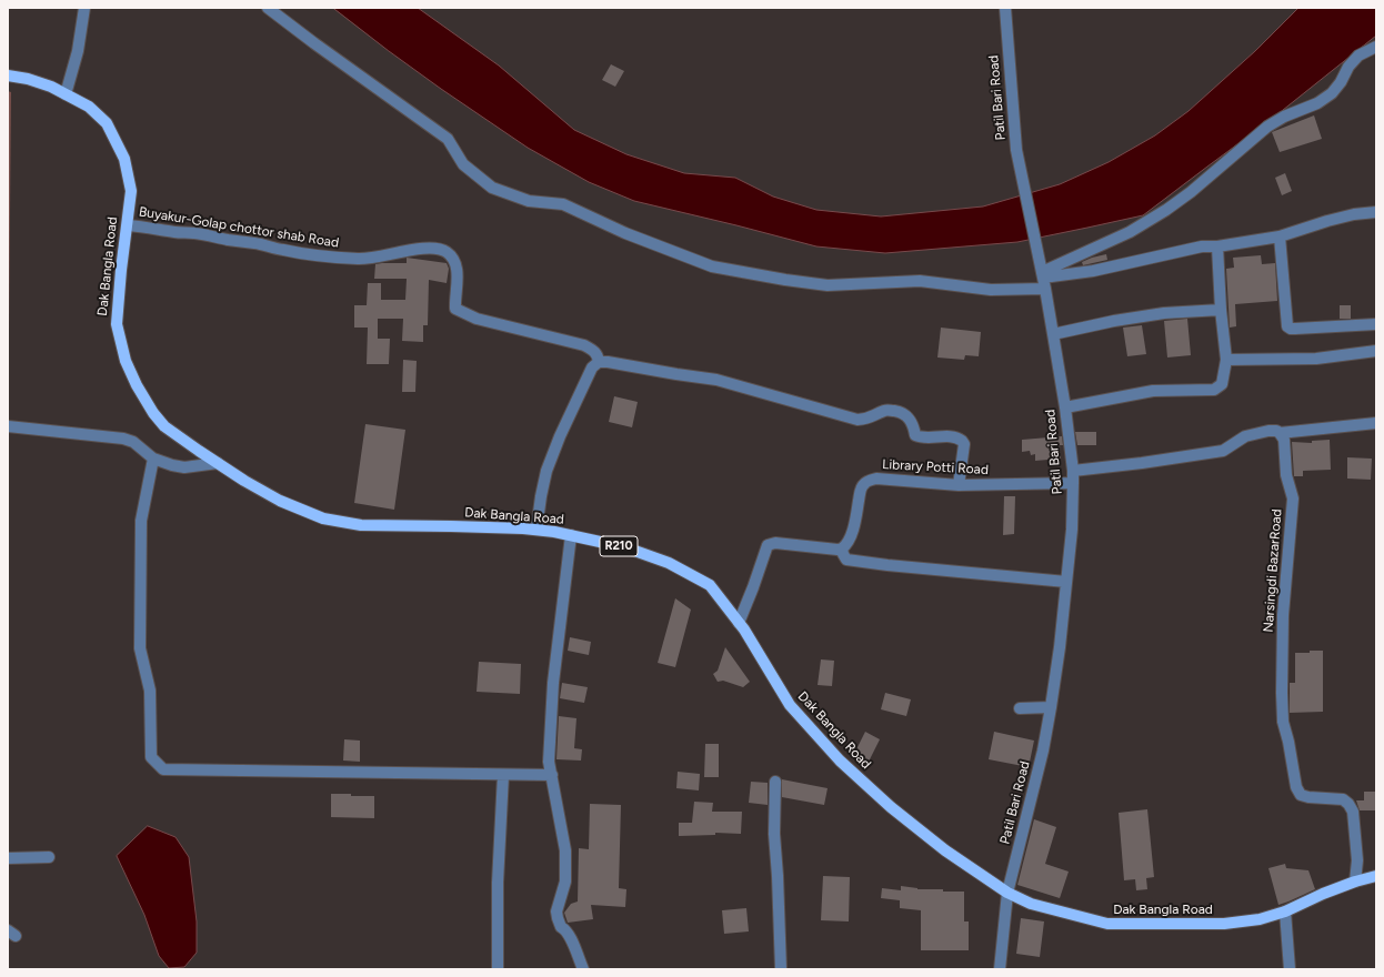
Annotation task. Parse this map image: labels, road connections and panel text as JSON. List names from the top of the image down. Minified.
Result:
{"streets":{"main road":["Dak Bangla Road","R210"],"street":["Patil Bari Road","Buyakur-Golap chottor shab Road","Library Potti Road","Narsingdi BazarRoad"]},"crossings":[["Patil Bari Road","Dak Bangla Road"],["Patil Bari Road","Library Potti Road"],["Buyakur-Golap chottor shab Road","Dak Bangla Road"],["Dak Bangla Road","Narsingdi BazarRoad"]]}
